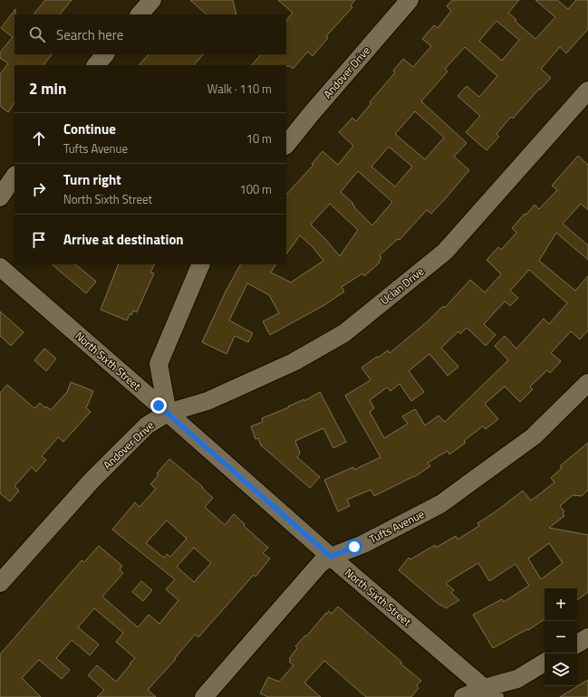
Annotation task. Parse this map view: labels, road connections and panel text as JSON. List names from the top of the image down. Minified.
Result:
{"streets":{"street":["Andover Drive","Uclan Drive","North Sixth Street","Tufts Avenue"]},"crossings":[["Andover Drive","Uclan Drive"],["Andover Drive","North Sixth Street"],["Uclan Drive","North Sixth Street"],["North Sixth Street","Tufts Avenue"]],"page":{"search":"Search here","heading":["2 min","Walk · 110 m"],"list":[["Continue","Tufts Avenue","10 m"],["Turn right","North Sixth Street","100 m"],"Arrive at destination"],"map_buttons":["+","−"]}}
